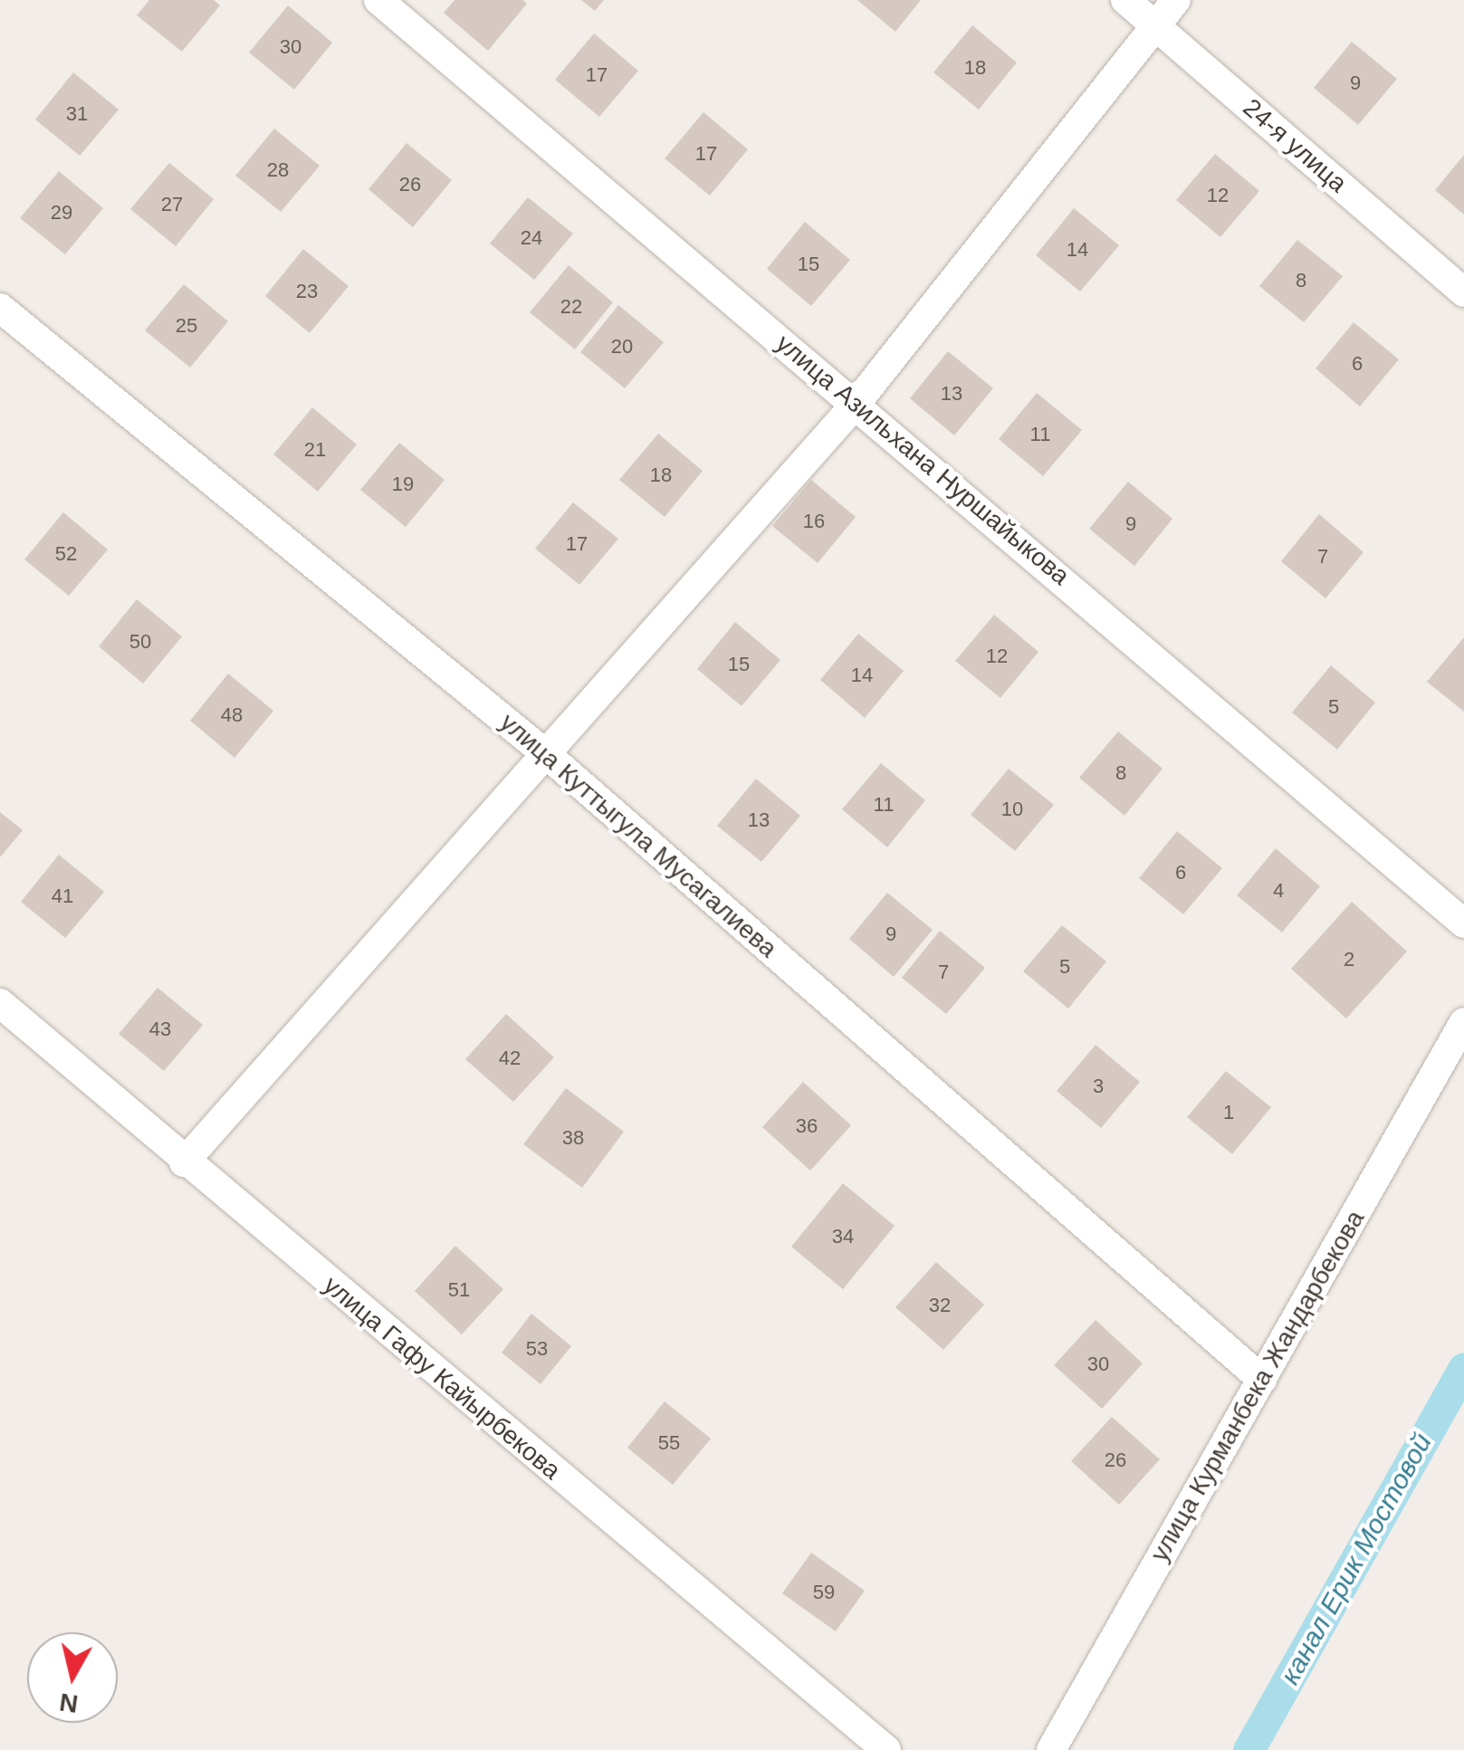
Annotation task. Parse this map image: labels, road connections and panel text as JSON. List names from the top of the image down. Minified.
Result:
{"streets":{"street":["24-я улица","улица Азильхана Нуршайыкова","улица Куттыгула Мусагалиева","улица Гафу Кайырбекова","улица Курманбека Жандарбекова"]},"crossings":[["улица Куттыгула Мусагалиева","улица Курманбека Жандарбекова"]],"water":["канал Ерик Мостовой"],"house_numbers":["30","18","17","9","31","17","28","26","12","27","29","24","14","15","8","23","22","25","20","6","13","11","21","18","19","16","9","17","52","7","50","12","15","14","5","48","8","11","10","13","6","4","41","9","2","5","7","43","42","3","1","36","38","34","51","32","53","30","55","26","59"],"north":"bottom"}
